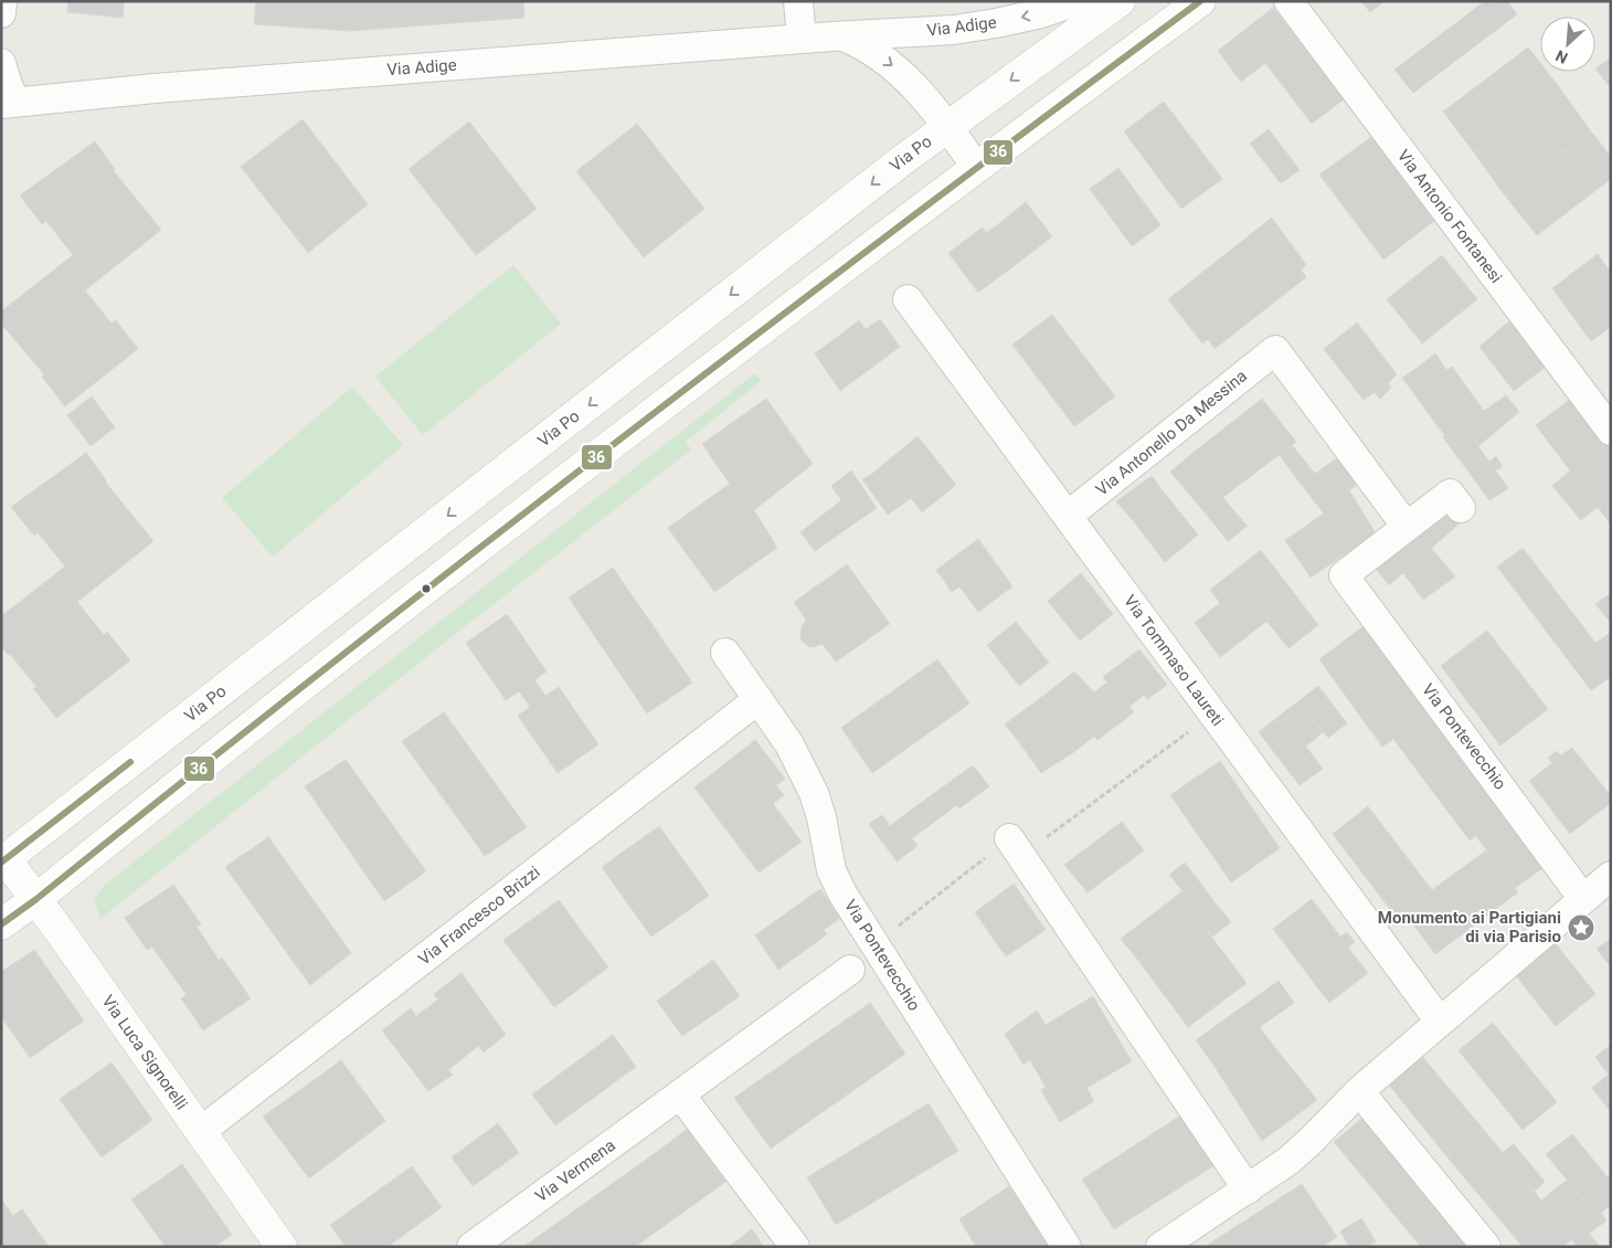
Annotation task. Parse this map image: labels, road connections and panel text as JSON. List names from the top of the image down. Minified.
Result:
{"streets":{"main road":["Via Po","Via Luca Signorelli"],"street":["Via Adige","Via Antonio Fontanesi","Via Antonello Da Messina","Via Tommaso Laureti","Via Pontevecchio","Via Francesco Brizzi","Via Vermena"]},"crossings":[["Via Adige","Via Po"],["Via Po","Via Luca Signorelli"],["Via Antonello Da Messina","Via Tommaso Laureti"],["Via Antonello Da Messina","Via Pontevecchio"],["Via Pontevecchio","Via Francesco Brizzi"],["Via Francesco Brizzi","Via Luca Signorelli"]],"places":{"place":["Monumento ai Partigiani di via Parisio"]},"lines":["transit line 36"],"north":"bottom left"}
